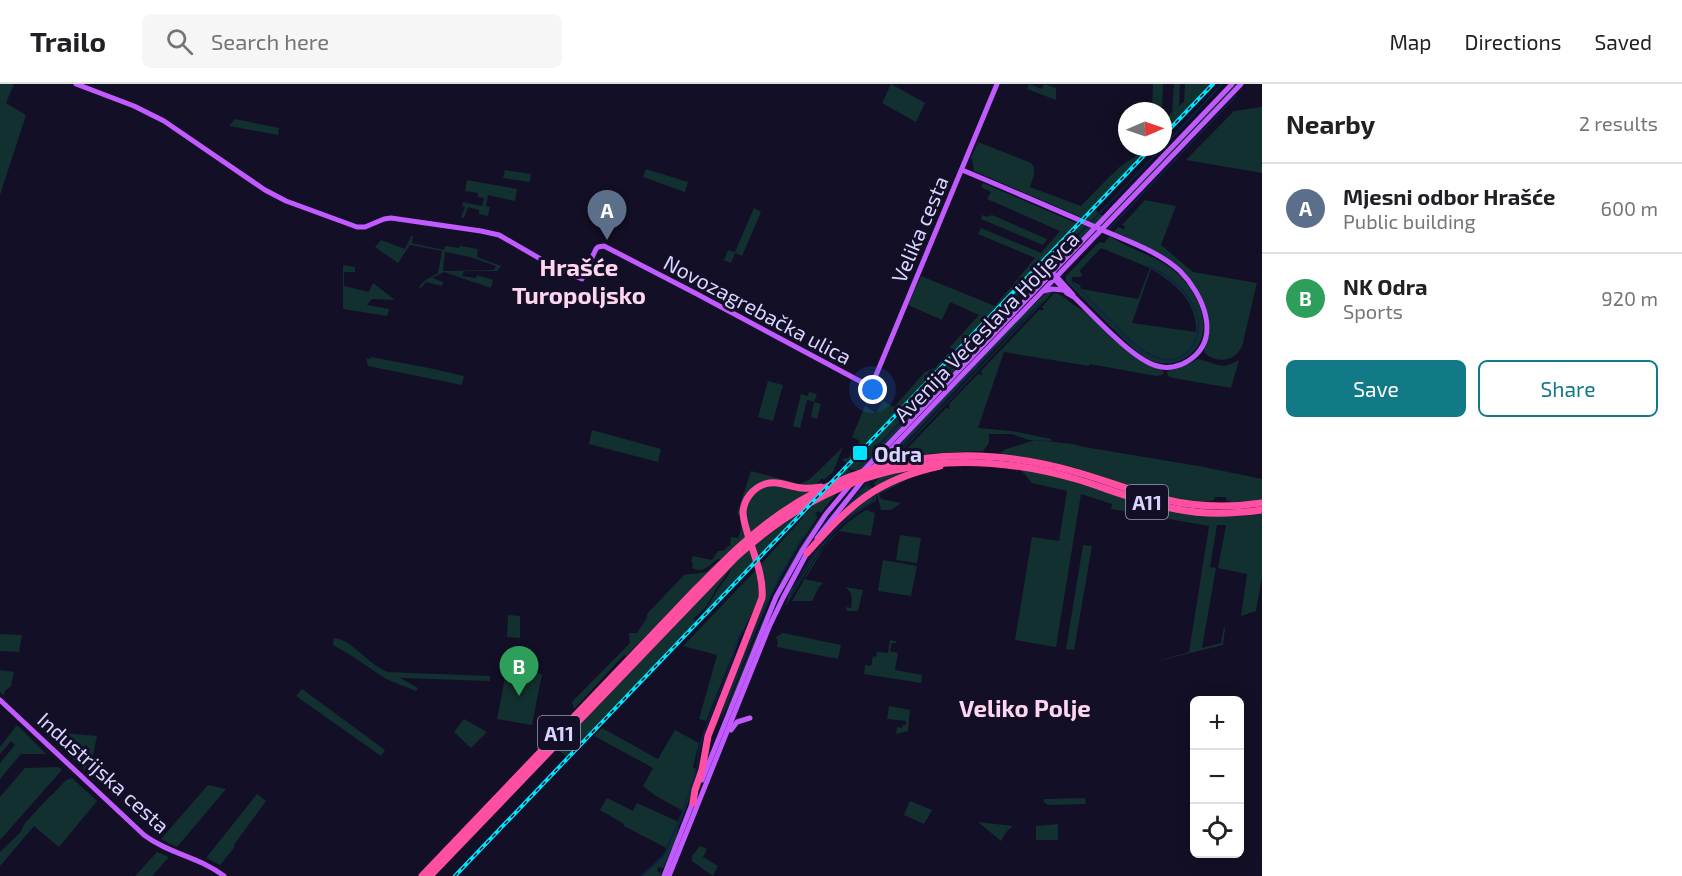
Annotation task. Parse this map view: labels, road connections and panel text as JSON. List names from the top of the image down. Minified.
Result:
{"streets":{"highway":["A11"],"main road":["Velika cesta","Novozagrebačka ulica","Avenija Većeslava Holjevca","Industrijska cesta"]},"crossings":[["Velika cesta","Novozagrebačka ulica"]],"districts":["Hrašće Turopoljsko","Veliko Polje"],"places":{"transit":["Odra"]},"north":"right","page":{"header":"Trailo","search":"Search here","nav":["Map","Directions","Saved"],"heading":["Nearby","2 results"],"list":[{"mark":"A","name":"Mjesni odbor Hrašće","note":"Public building","value":"600 m"},{"mark":"B","name":"NK Odra","note":"Sports","value":"920 m"}],"pins":["A","B"],"buttons":["Save","Share"],"map_buttons":["+","−"]}}
